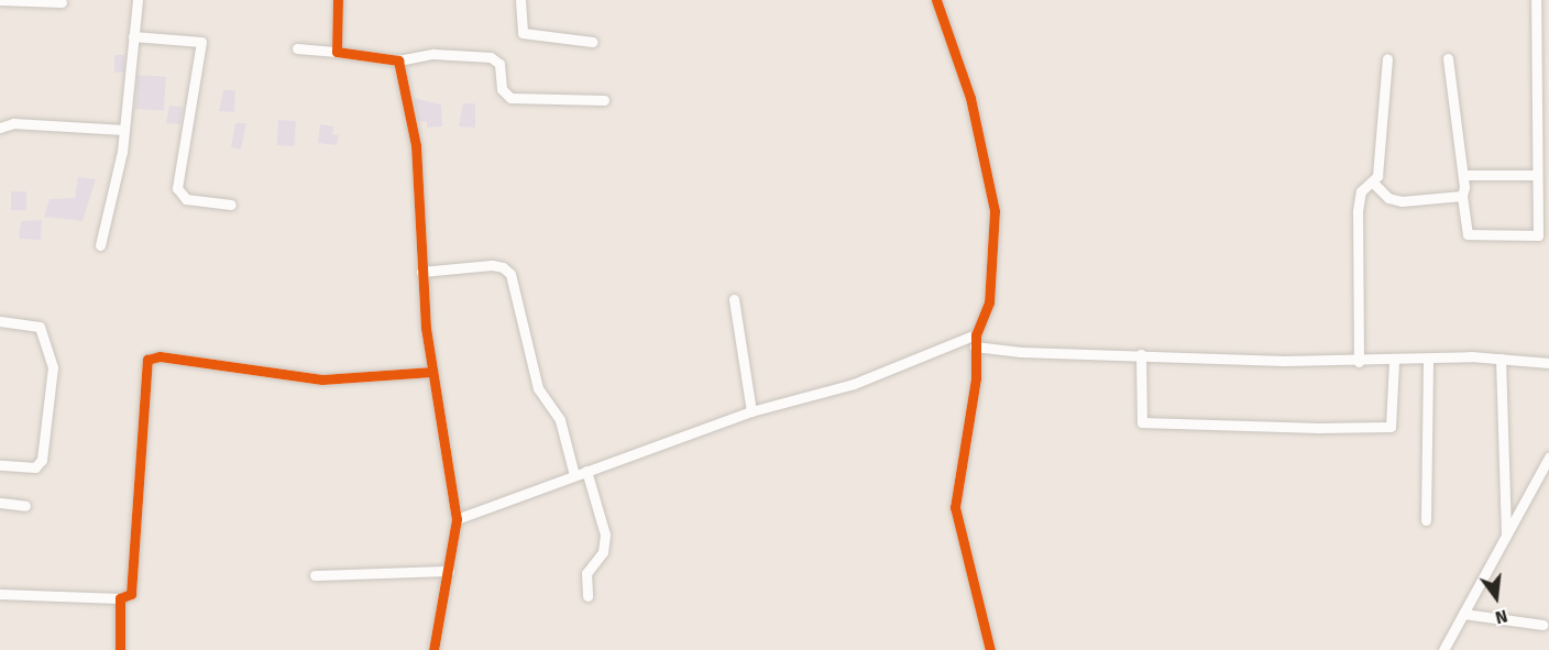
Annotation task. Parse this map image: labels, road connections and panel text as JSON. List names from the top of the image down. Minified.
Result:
{"north":"bottom"}
